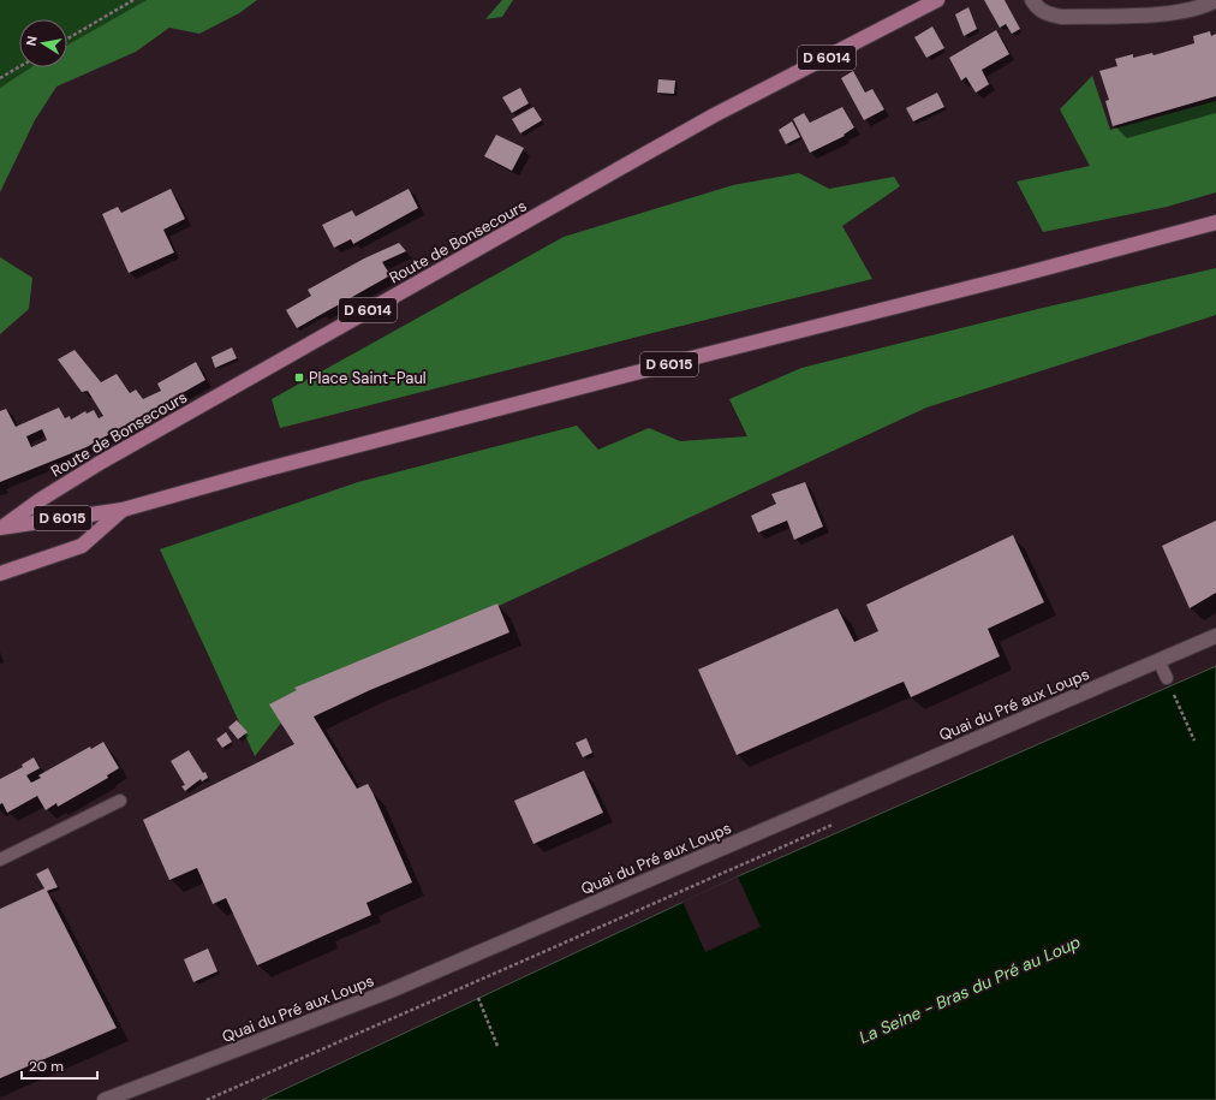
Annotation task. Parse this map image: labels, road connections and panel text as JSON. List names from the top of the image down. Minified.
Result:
{"streets":{"main road":["D 6014","Route de Bonsecours","D 6015"],"street":["Quai du Pré aux Loups"]},"crossings":[["Route de Bonsecours","D 6015"]],"water":["La Seine - Bras du Pré au Loup"],"places":{"transit":["Place Saint-Paul"]},"scale_bar":"20 m","north":"left"}
